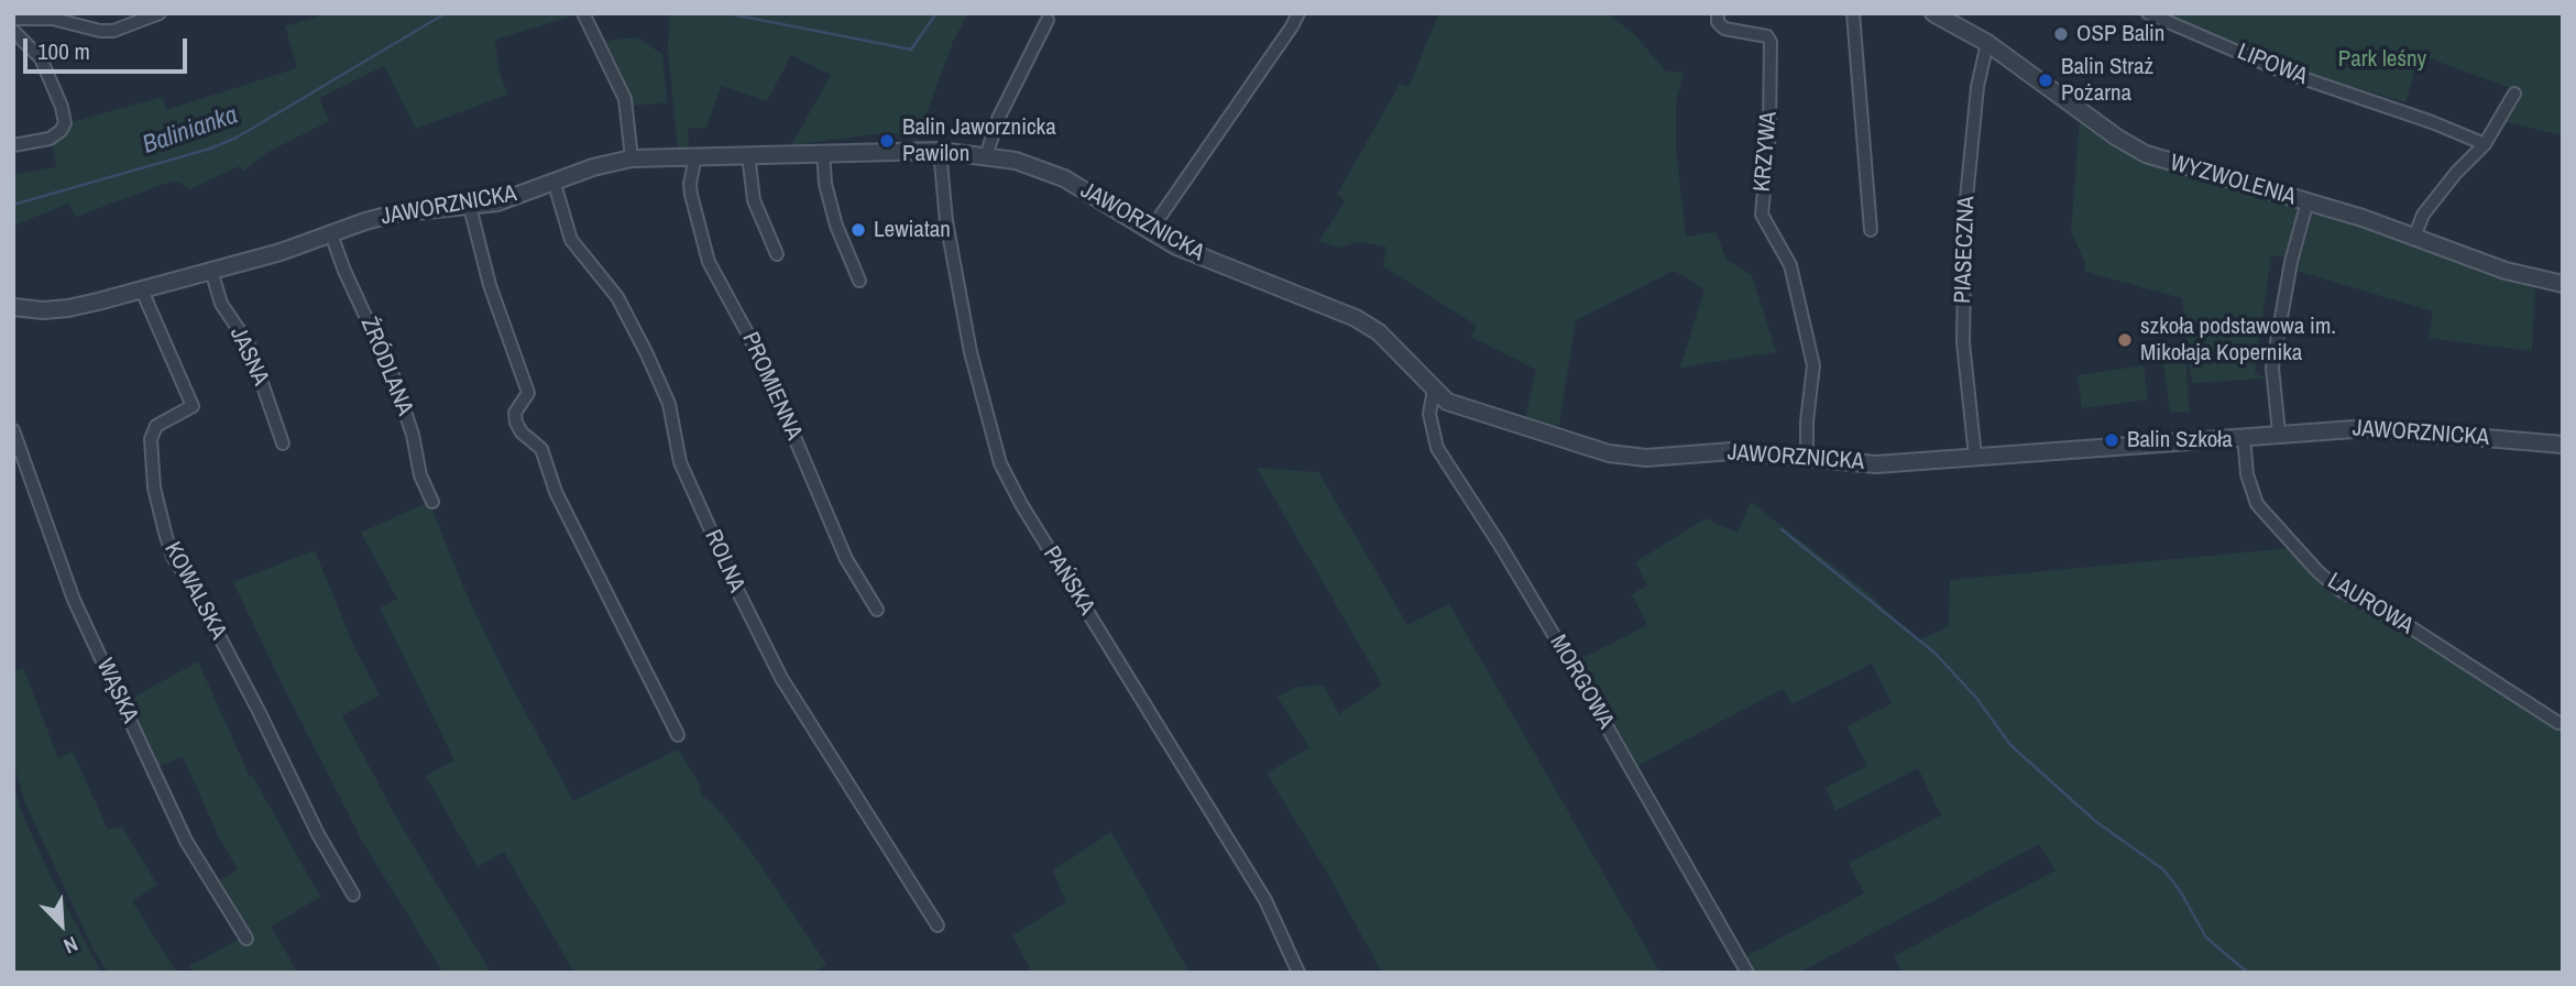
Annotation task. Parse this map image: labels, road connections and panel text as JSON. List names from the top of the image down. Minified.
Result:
{"streets":{"street":["LIPOWA","KRZYWA","WYZWOLENIA","JAWORZNICKA","PIASECZNA","JASNA","ŹRÓDLANA","PROMIENNA","ROLNA","PAŃSKA","KOWALSKA","LAUROWA","MORGOWA","WĄSKA"]},"crossings":[["KRZYWA","JAWORZNICKA"],["WYZWOLENIA","PIASECZNA"],["JAWORZNICKA","PIASECZNA"],["JAWORZNICKA","JASNA"],["JAWORZNICKA","ŹRÓDLANA"],["JAWORZNICKA","PROMIENNA"],["JAWORZNICKA","ROLNA"],["JAWORZNICKA","PAŃSKA"],["JAWORZNICKA","KOWALSKA"],["JAWORZNICKA","LAUROWA"],["JAWORZNICKA","MORGOWA"]],"water":["Balinianka"],"parks":["Park leśny"],"places":["OSP Balin","Balin Straż Pożarna","Balin Jaworznicka Pawilon","Lewiatan","szkoła podstawowa im. Mikołaja Kopernika","Balin Szkoła"],"scale_bar":"100 m","north":"bottom right"}
